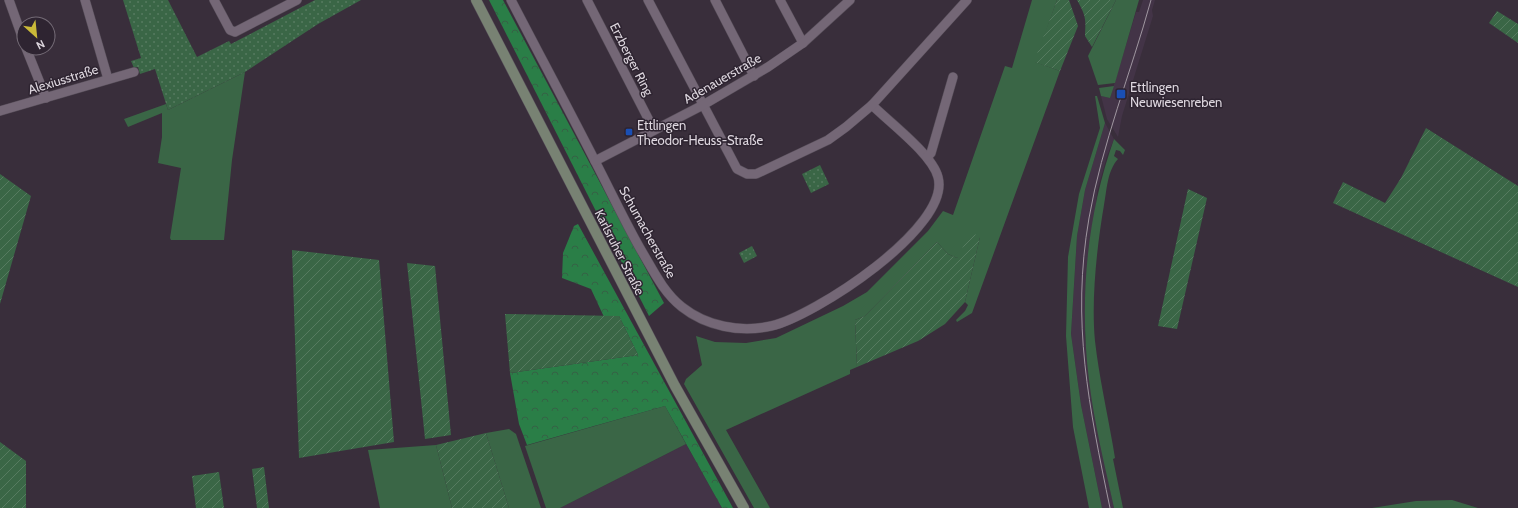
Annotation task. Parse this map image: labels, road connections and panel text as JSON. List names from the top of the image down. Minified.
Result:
{"streets":{"main road":["Karlsruher Straße"],"street":["Erzberger Ring","Adenauerstraße","Alexiusstraße","Schumacherstraße"]},"crossings":[["Erzberger Ring","Adenauerstraße"],["Adenauerstraße","Schumacherstraße"]],"places":{"transit":["Ettlingen Neuwiesenreben","Ettlingen Theodor-Heuss-Straße"]},"north":"bottom right"}
